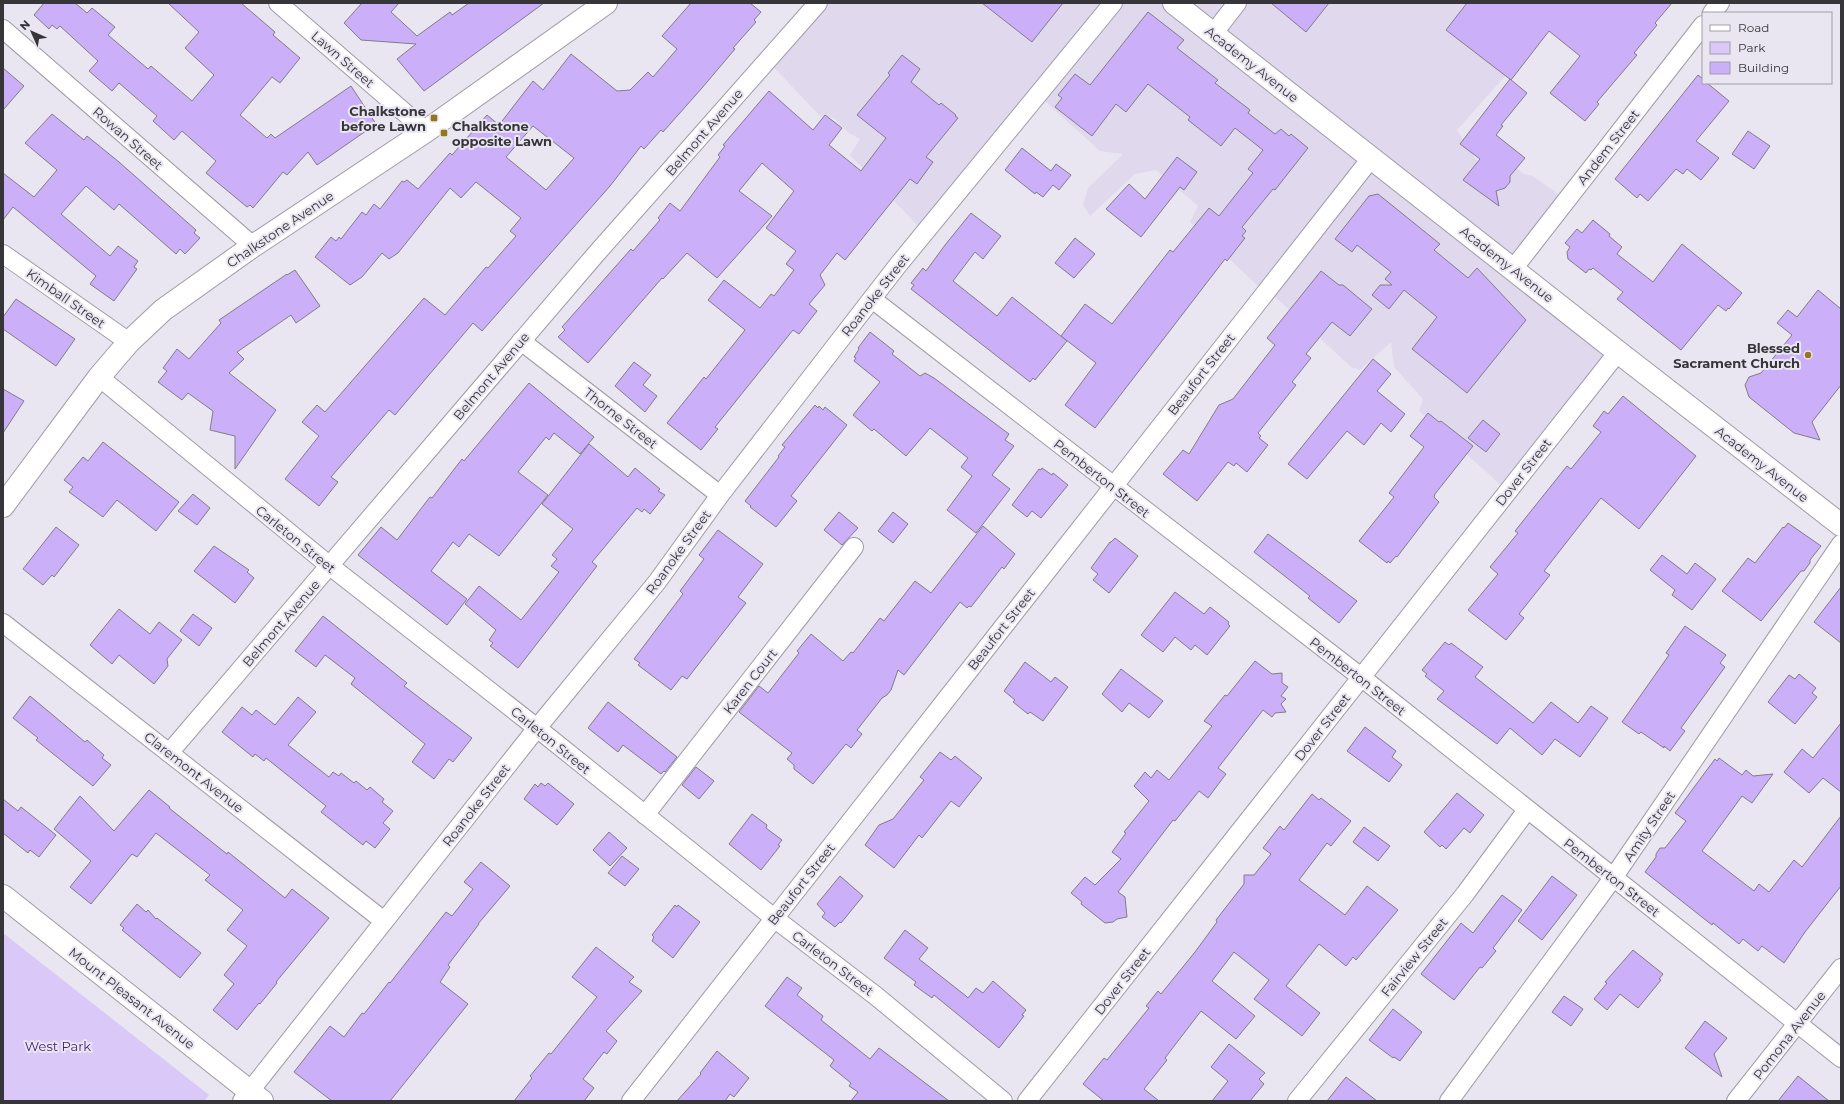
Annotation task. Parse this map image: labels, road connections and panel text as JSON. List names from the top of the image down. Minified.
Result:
{"streets":{"main road":["Academy Avenue","Chalkstone Avenue","Mount Pleasant Avenue"],"street":["Lawn Street","Belmont Avenue","Rowan Street","Andem Street","Roanoke Street","Kimball Street","Beaufort Street","Thorne Street","Dover Street","Pemberton Street","Carleton Street","Karen Court","Claremont Avenue","Amity Street","Fairview Street","Pomona Avenue"]},"crossings":[["Lawn Street","Chalkstone Avenue"],["Academy Avenue","Andem Street"],["Academy Avenue","Beaufort Street"],["Academy Avenue","Dover Street"],["Belmont Avenue","Thorne Street"],["Belmont Avenue","Carleton Street"],["Belmont Avenue","Claremont Avenue"],["Rowan Street","Chalkstone Avenue"],["Chalkstone Avenue","Kimball Street"],["Chalkstone Avenue","Carleton Street"],["Roanoke Street","Thorne Street"],["Roanoke Street","Pemberton Street"],["Roanoke Street","Carleton Street"],["Roanoke Street","Claremont Avenue"],["Roanoke Street","Mount Pleasant Avenue"],["Beaufort Street","Pemberton Street"],["Beaufort Street","Carleton Street"],["Dover Street","Pemberton Street"],["Pemberton Street","Amity Street"],["Pemberton Street","Fairview Street"],["Pemberton Street","Pomona Avenue"],["Carleton Street","Karen Court"]],"parks":["West Park"],"places":{"transit":["Chalkstone before Lawn","Chalkstone opposite Lawn"],"other":["Blessed Sacrament Church"]},"legend":["Road","Park","Building"],"north":"top left"}
